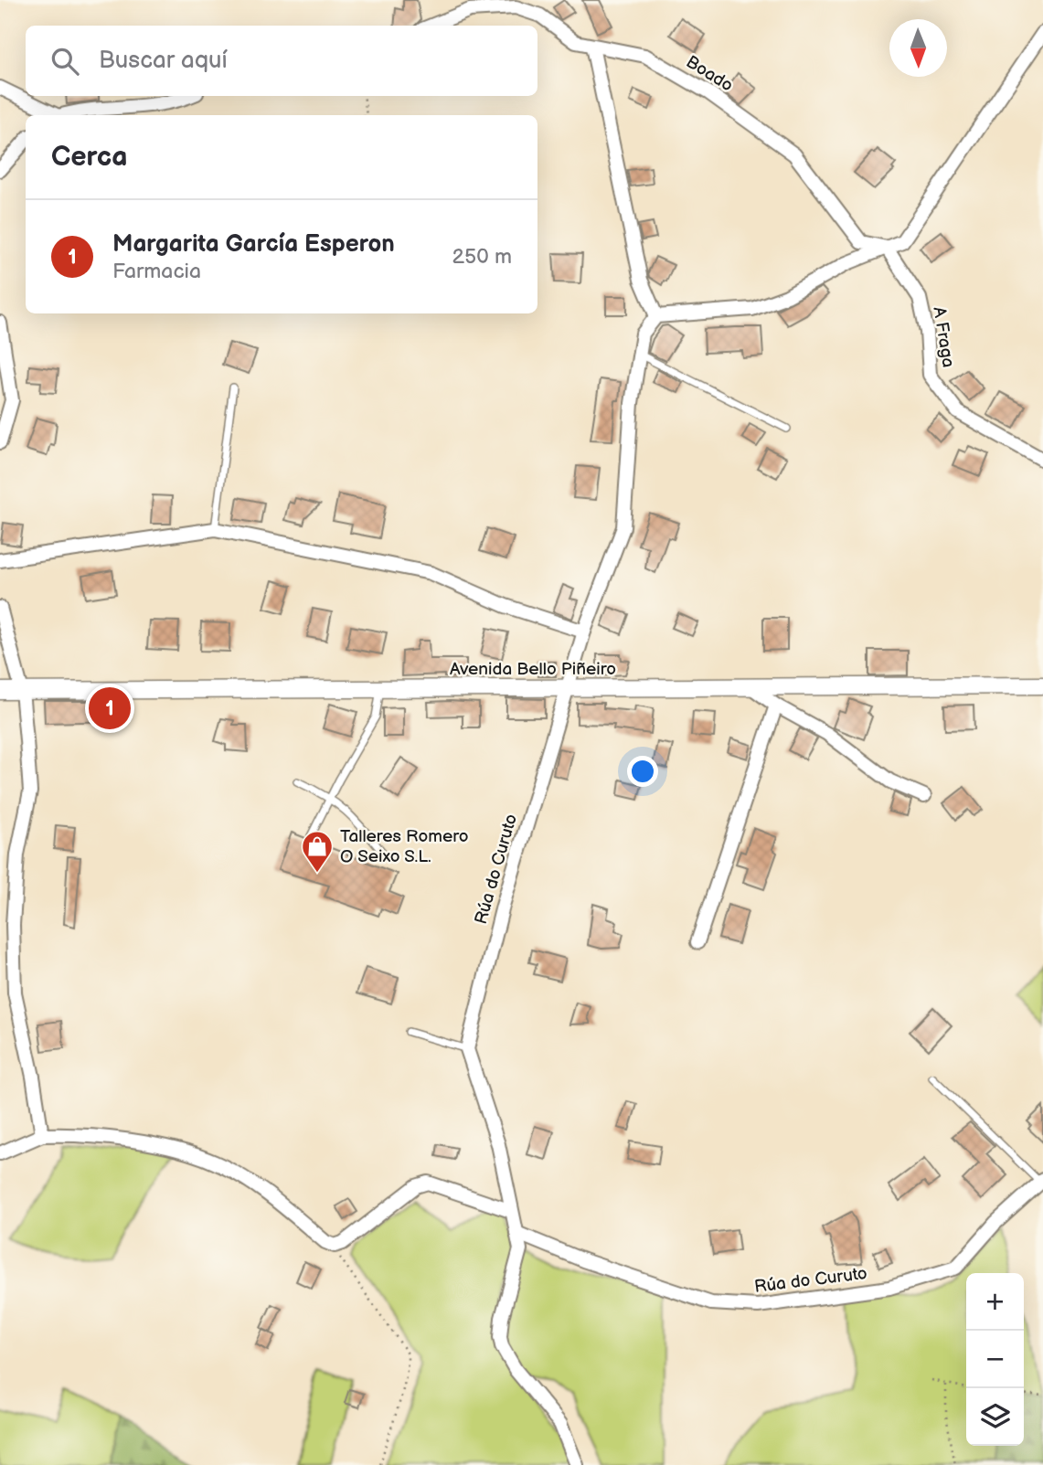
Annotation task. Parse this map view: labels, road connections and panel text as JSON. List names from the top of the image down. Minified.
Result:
{"streets":{"street":["Boado","A Fraga","Avenida Bello Piñeiro","Rúa do Curuto"]},"crossings":[["Boado","A Fraga"],["Avenida Bello Piñeiro","Rúa do Curuto"]],"places":{"shop":["Talleres Romero O Seixo S.L."]},"north":"bottom","page":{"search":"Buscar aquí","heading":"Cerca","list":[{"mark":"1","name":"Margarita García Esperon","note":"Farmacia","value":"250 m"}],"pins":"1","map_buttons":["+","−"]}}
